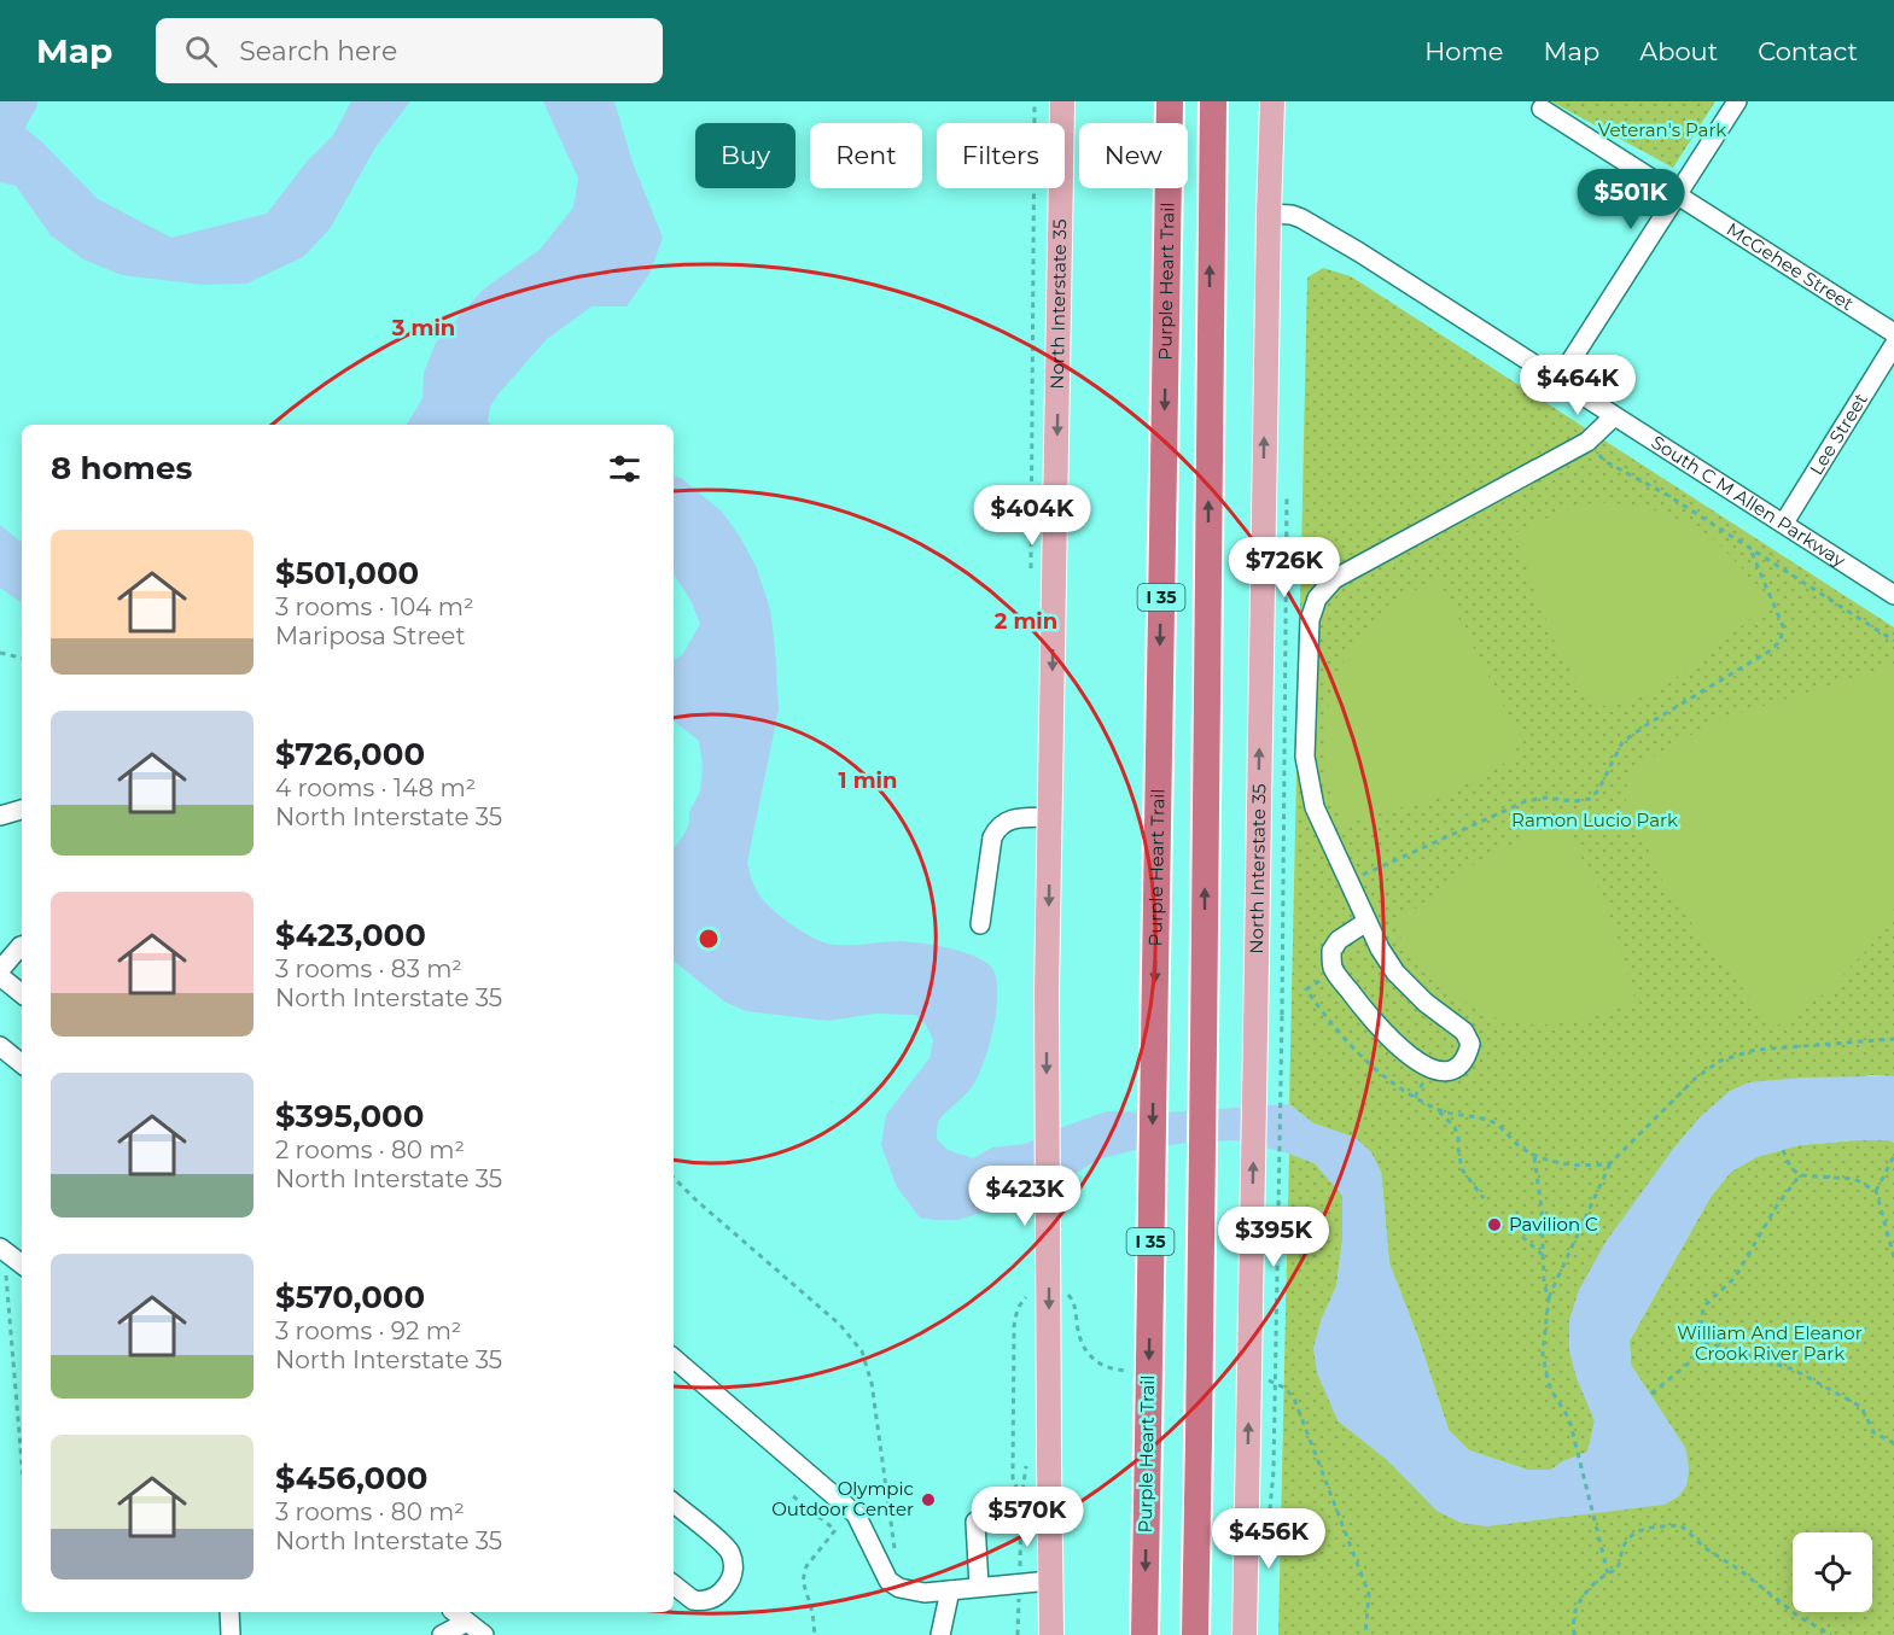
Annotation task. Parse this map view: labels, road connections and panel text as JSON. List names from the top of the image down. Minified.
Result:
{"streets":{"highway":["Purple Heart Trail","I 35"],"main road":["North Interstate 35"],"street":["McGehee Street","Lee Street","South C M Allen Parkway"]},"crossings":[["North Interstate 35","South C M Allen Parkway"],["Lee Street","South C M Allen Parkway"]],"parks":["Veteran's Park","Ramon Lucio Park","William And Eleanor Crook River Park"],"places":["Pavilion C","Olympic Outdoor Center"],"page":{"header":"Map","search":"Search here","nav":["Home","Map","About","Contact"],"chip":["Buy","Rent","Filters","New"],"price":["$501K","$464K","$404K","$726K","$423K","$395K","$570K","$456K"],"heading":"8 homes","list":[{"name":"$501,000","note":"3 rooms · 104 m² · Mariposa Street"},{"name":"$726,000","note":"4 rooms · 148 m² · North Interstate 35"},{"name":"$423,000","note":"3 rooms · 83 m² · North Interstate 35"},{"name":"$395,000","note":"2 rooms · 80 m² · North Interstate 35"},{"name":"$570,000","note":"3 rooms · 92 m² · North Interstate 35"},{"name":"$456,000","note":"3 rooms · 80 m² · North Interstate 35"}]},"rings":["3 min","2 min","1 min"]}
